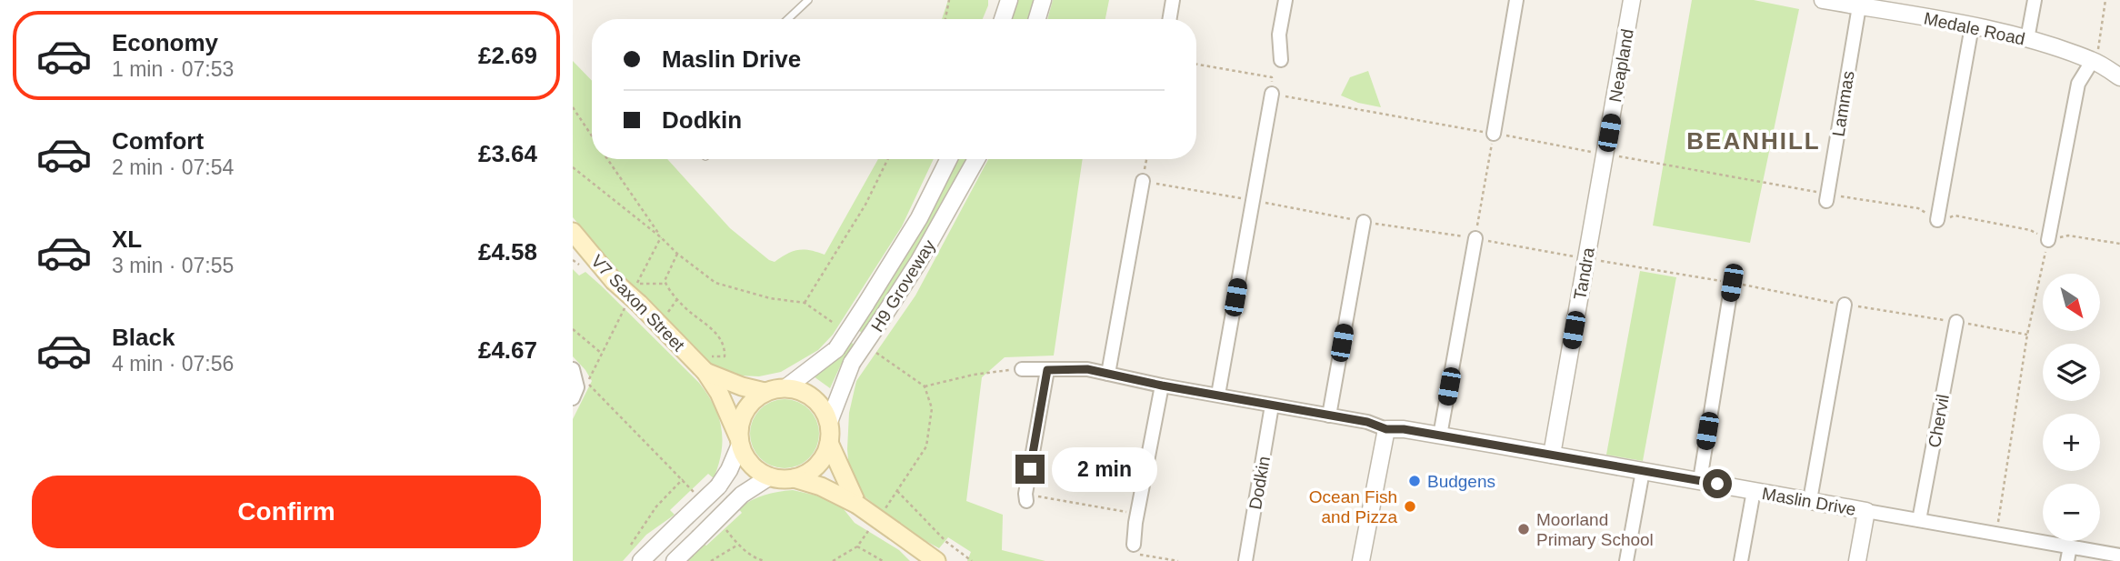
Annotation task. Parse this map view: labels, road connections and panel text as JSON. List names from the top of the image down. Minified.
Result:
{"streets":{"main road":["V7 Saxon Street"],"street":["Medale Road","Neapland","Lammas","Tandra","H9 Groveway","Chervil","Dodkin","Maslin Drive"]},"crossings":[["Medale Road","Lammas"],["Neapland","Tandra"],["Tandra","Maslin Drive"],["H9 Groveway","V7 Saxon Street"],["Chervil","Maslin Drive"],["Dodkin","Maslin Drive"]],"districts":["BEANHILL"],"places":["Budgens","Ocean Fish and Pizza","Moorland Primary School"],"north":"bottom right","page":{"list":[{"name":"Economy","note":"1 min · 07:53","value":"£2.69"},{"name":"Comfort","note":"2 min · 07:54","value":"£3.64"},{"name":"XL","note":"3 min · 07:55","value":"£4.58"},{"name":"Black","note":"4 min · 07:56","value":"£4.67"}],"banner":["Maslin Drive","Dodkin"],"map_buttons":["+","−"],"bubble":"2 min","buttons":"Confirm"}}
